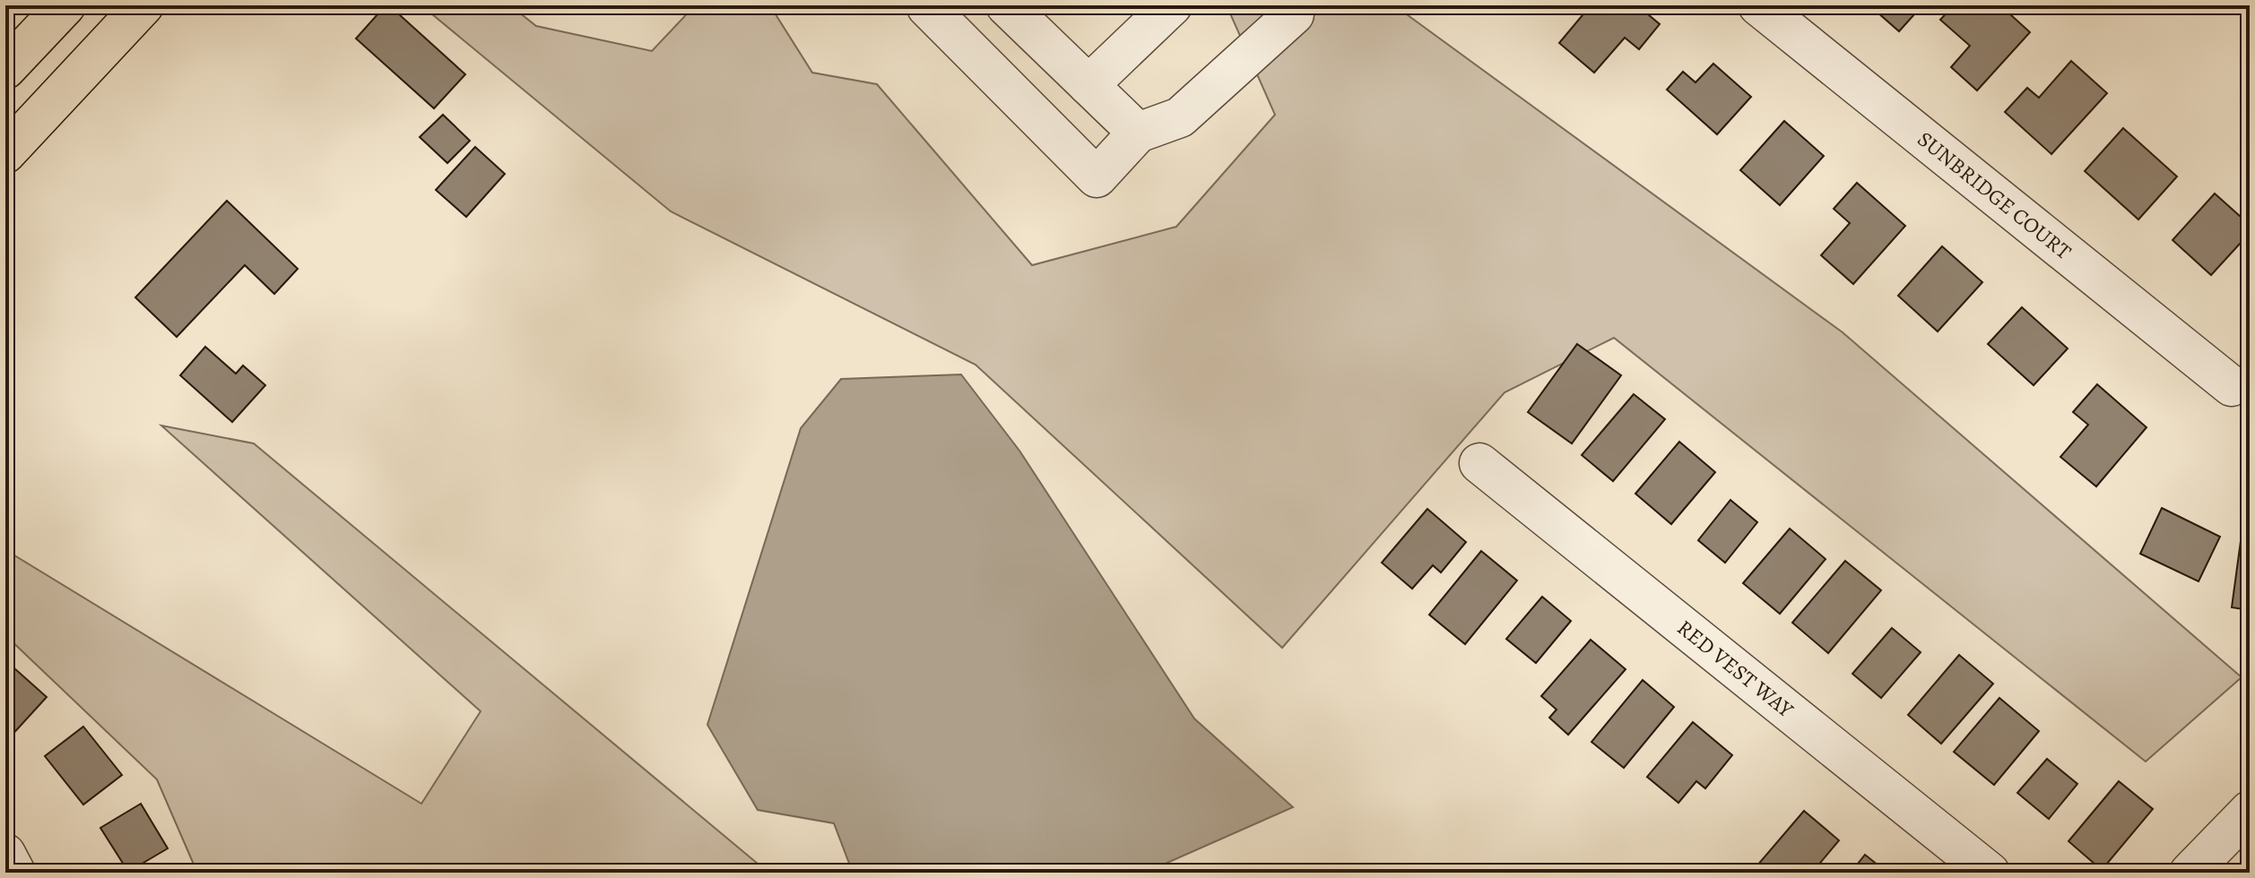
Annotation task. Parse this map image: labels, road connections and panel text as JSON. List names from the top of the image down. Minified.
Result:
{"streets":{"street":["SUNBRIDGE COURT","RED VEST WAY"]}}
